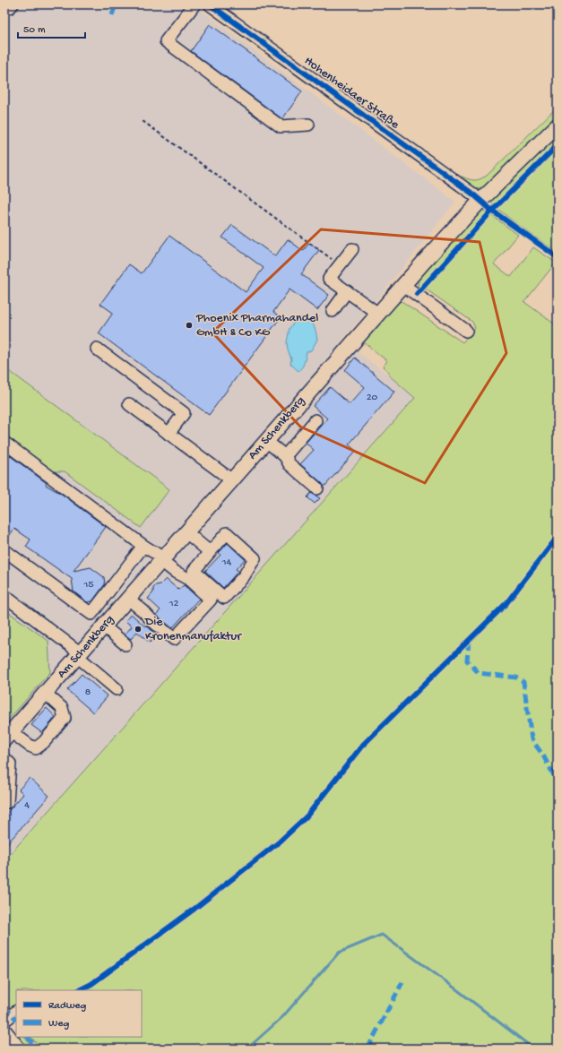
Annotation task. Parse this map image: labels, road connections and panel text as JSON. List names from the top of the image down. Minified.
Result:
{"streets":{"main road":["Am Schenkberg"],"street":["Hohenheidaer Straße"]},"crossings":[["Hohenheidaer Straße","Am Schenkberg"]],"places":["Phoenix Pharmahandel GmbH & Co KG","Die Kronenmanufaktur"],"house_numbers":["20","14","15","12","8","4"],"legend":["Radweg","Weg"],"scale_bar":"50 m"}
